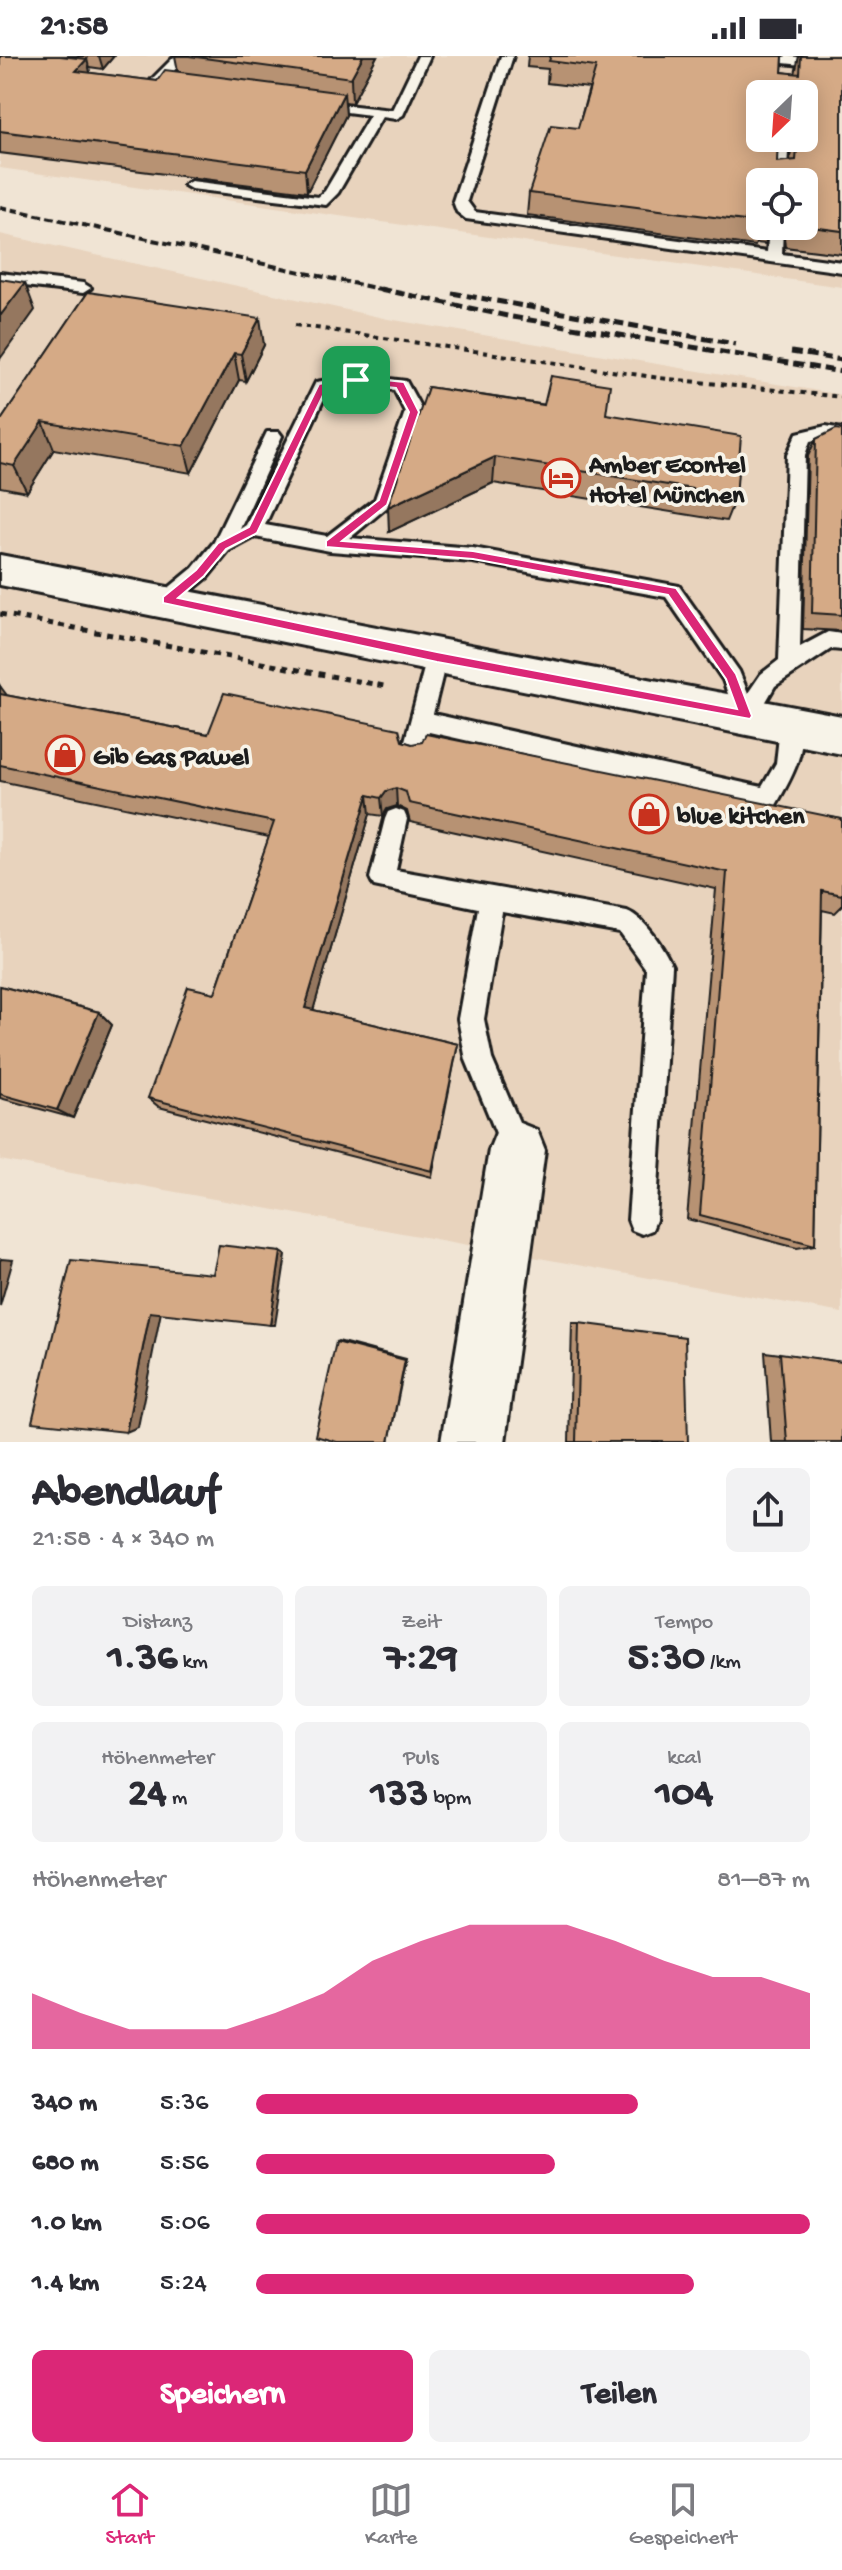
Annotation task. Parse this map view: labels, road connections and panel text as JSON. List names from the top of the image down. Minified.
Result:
{"places":{"hotel":["Amber Econtel Hotel München"],"shop":["Gib Gas Pawel","blue kitchen"]},"north":"bottom left","page":{"status":"21:58","heading":["Abendlauf","21:58 · 4 × 340 m"],"stats":[["Distanz","1.36 km"],["Zeit","7:29"],["Tempo","5:30 /km"],["Höhenmeter","24 m"],["Puls","133 bpm"],["kcal","104"]],"chart":["Höhenmeter","81–87 m"],"list":[{"name":"340 m","note":"5:36"},{"name":"680 m","note":"5:56"},{"name":"1.0 km","note":"5:06"},{"name":"1.4 km","note":"5:24"}],"buttons":["Speichern","Teilen"],"tabs":["Start","Karte","Gespeichert"]}}
